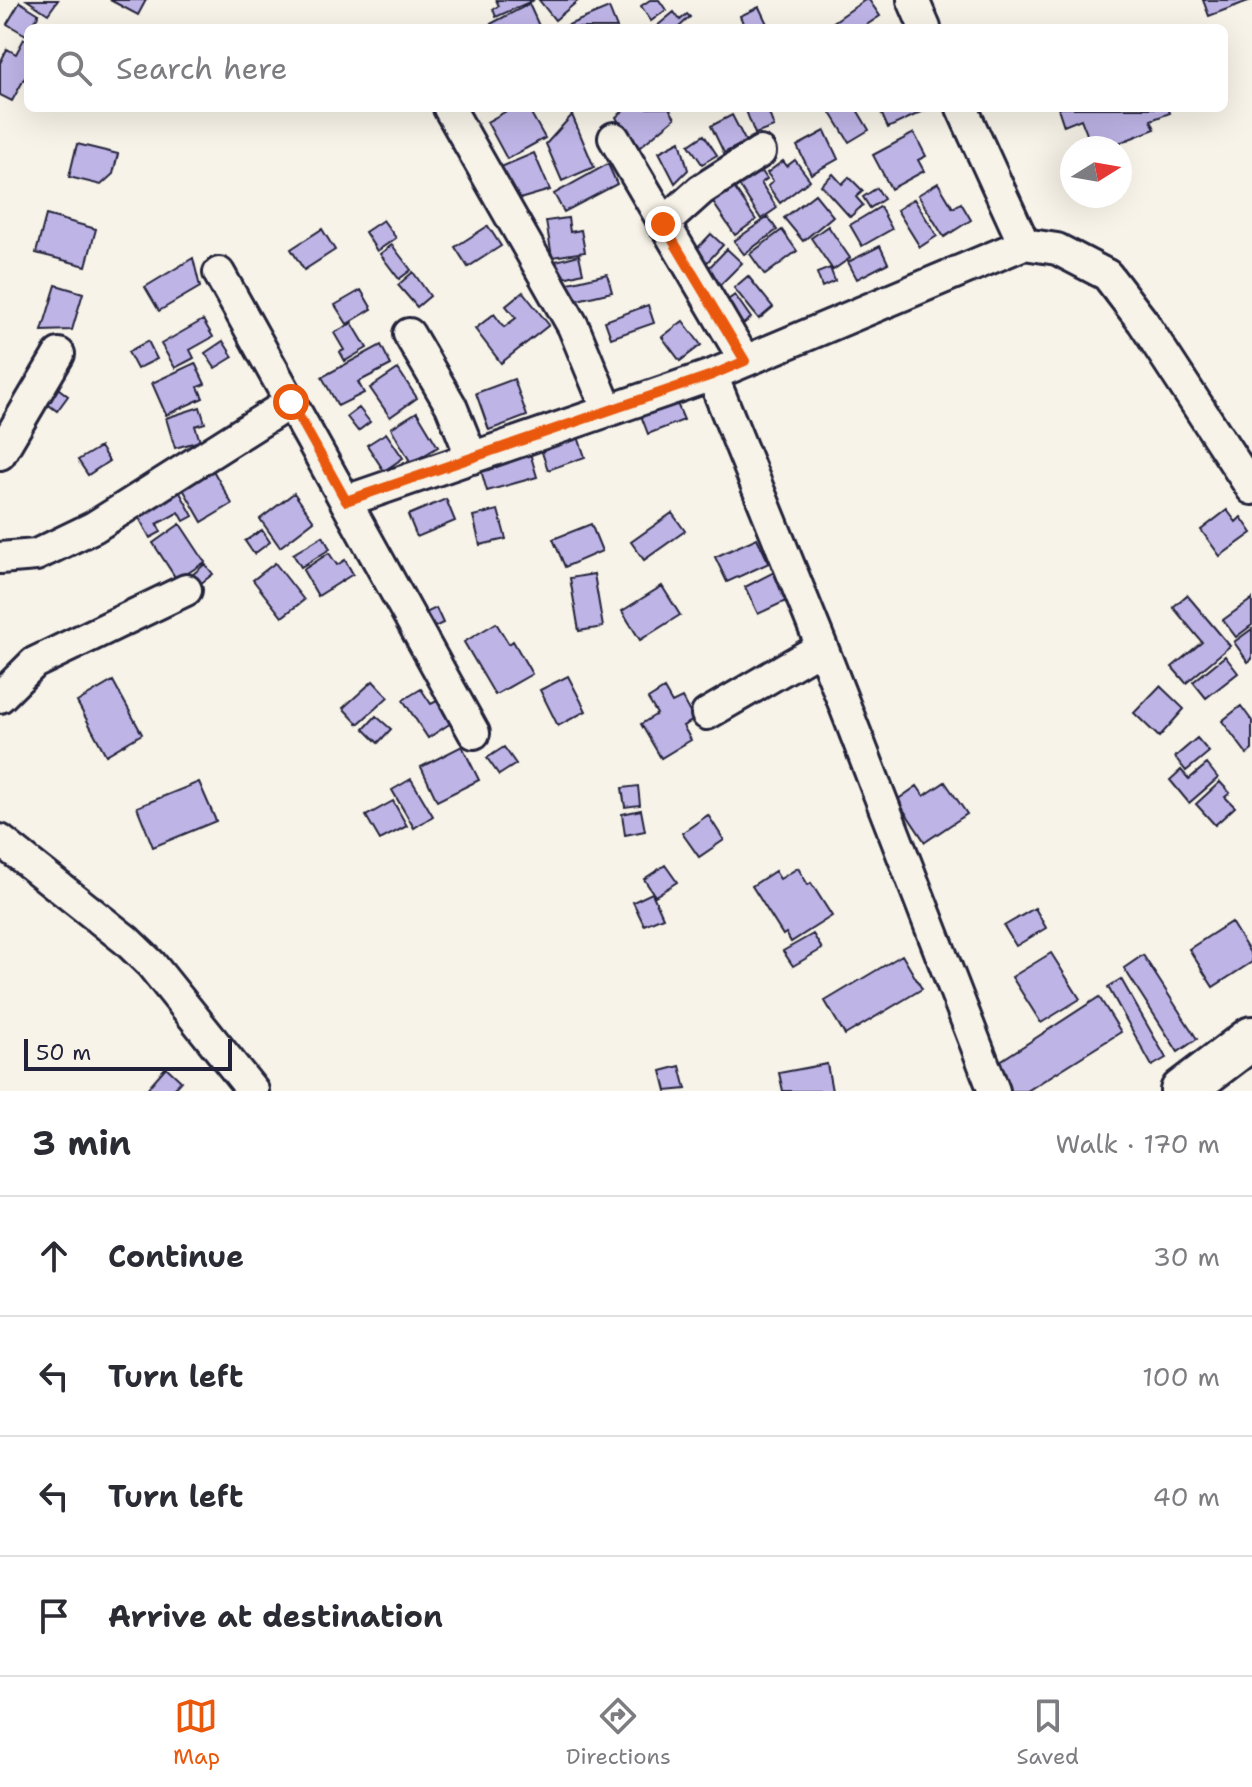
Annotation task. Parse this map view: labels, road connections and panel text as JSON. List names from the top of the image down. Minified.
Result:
{"scale_bar":"50 m","north":"right","page":{"search":"Search here","scale":"50 m","heading":["3 min","Walk · 170 m"],"list":[["Continue","30 m"],["Turn left","100 m"],["Turn left","40 m"],"Arrive at destination"],"nav":["Map","Directions","Saved"]}}
